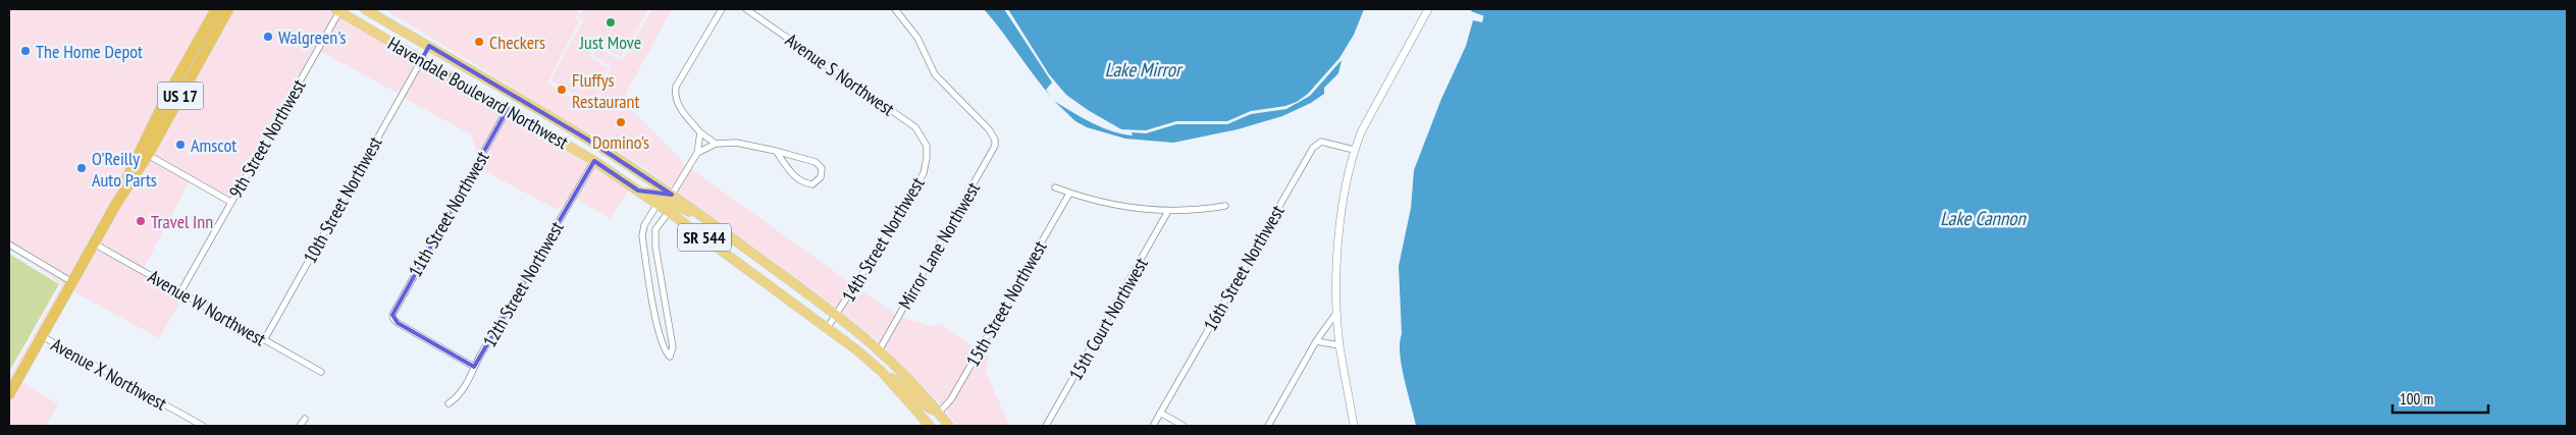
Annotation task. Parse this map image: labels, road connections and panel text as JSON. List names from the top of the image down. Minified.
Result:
{"streets":{"highway":["US 17"],"main road":["Havendale Boulevard Northwest","SR 544"],"street":["Avenue S Northwest","9th Street Northwest","10th Street Northwest","11th Street Northwest","14th Street Northwest","Mirror Lane Northwest","16th Street Northwest","12th Street Northwest","15th Street Northwest","Avenue W Northwest","15th Court Northwest","Avenue X Northwest"]},"crossings":[["Avenue S Northwest","14th Street Northwest"],["Havendale Boulevard Northwest","9th Street Northwest"],["Havendale Boulevard Northwest","10th Street Northwest"],["Havendale Boulevard Northwest","11th Street Northwest"],["Havendale Boulevard Northwest","14th Street Northwest"],["Havendale Boulevard Northwest","Mirror Lane Northwest"],["Havendale Boulevard Northwest","12th Street Northwest"],["Havendale Boulevard Northwest","15th Street Northwest"],["US 17","Avenue W Northwest"],["US 17","Avenue X Northwest"],["9th Street Northwest","Avenue W Northwest"],["10th Street Northwest","Avenue W Northwest"],["11th Street Northwest","12th Street Northwest"]],"water":["Lake Mirror","Lake Cannon"],"places":["Just Move","Walgreen's","Checkers","The Home Depot","Fluffys Restaurant","Domino's","Amscot","O'Reilly Auto Parts","Travel Inn"],"scale_bar":"100 m"}
